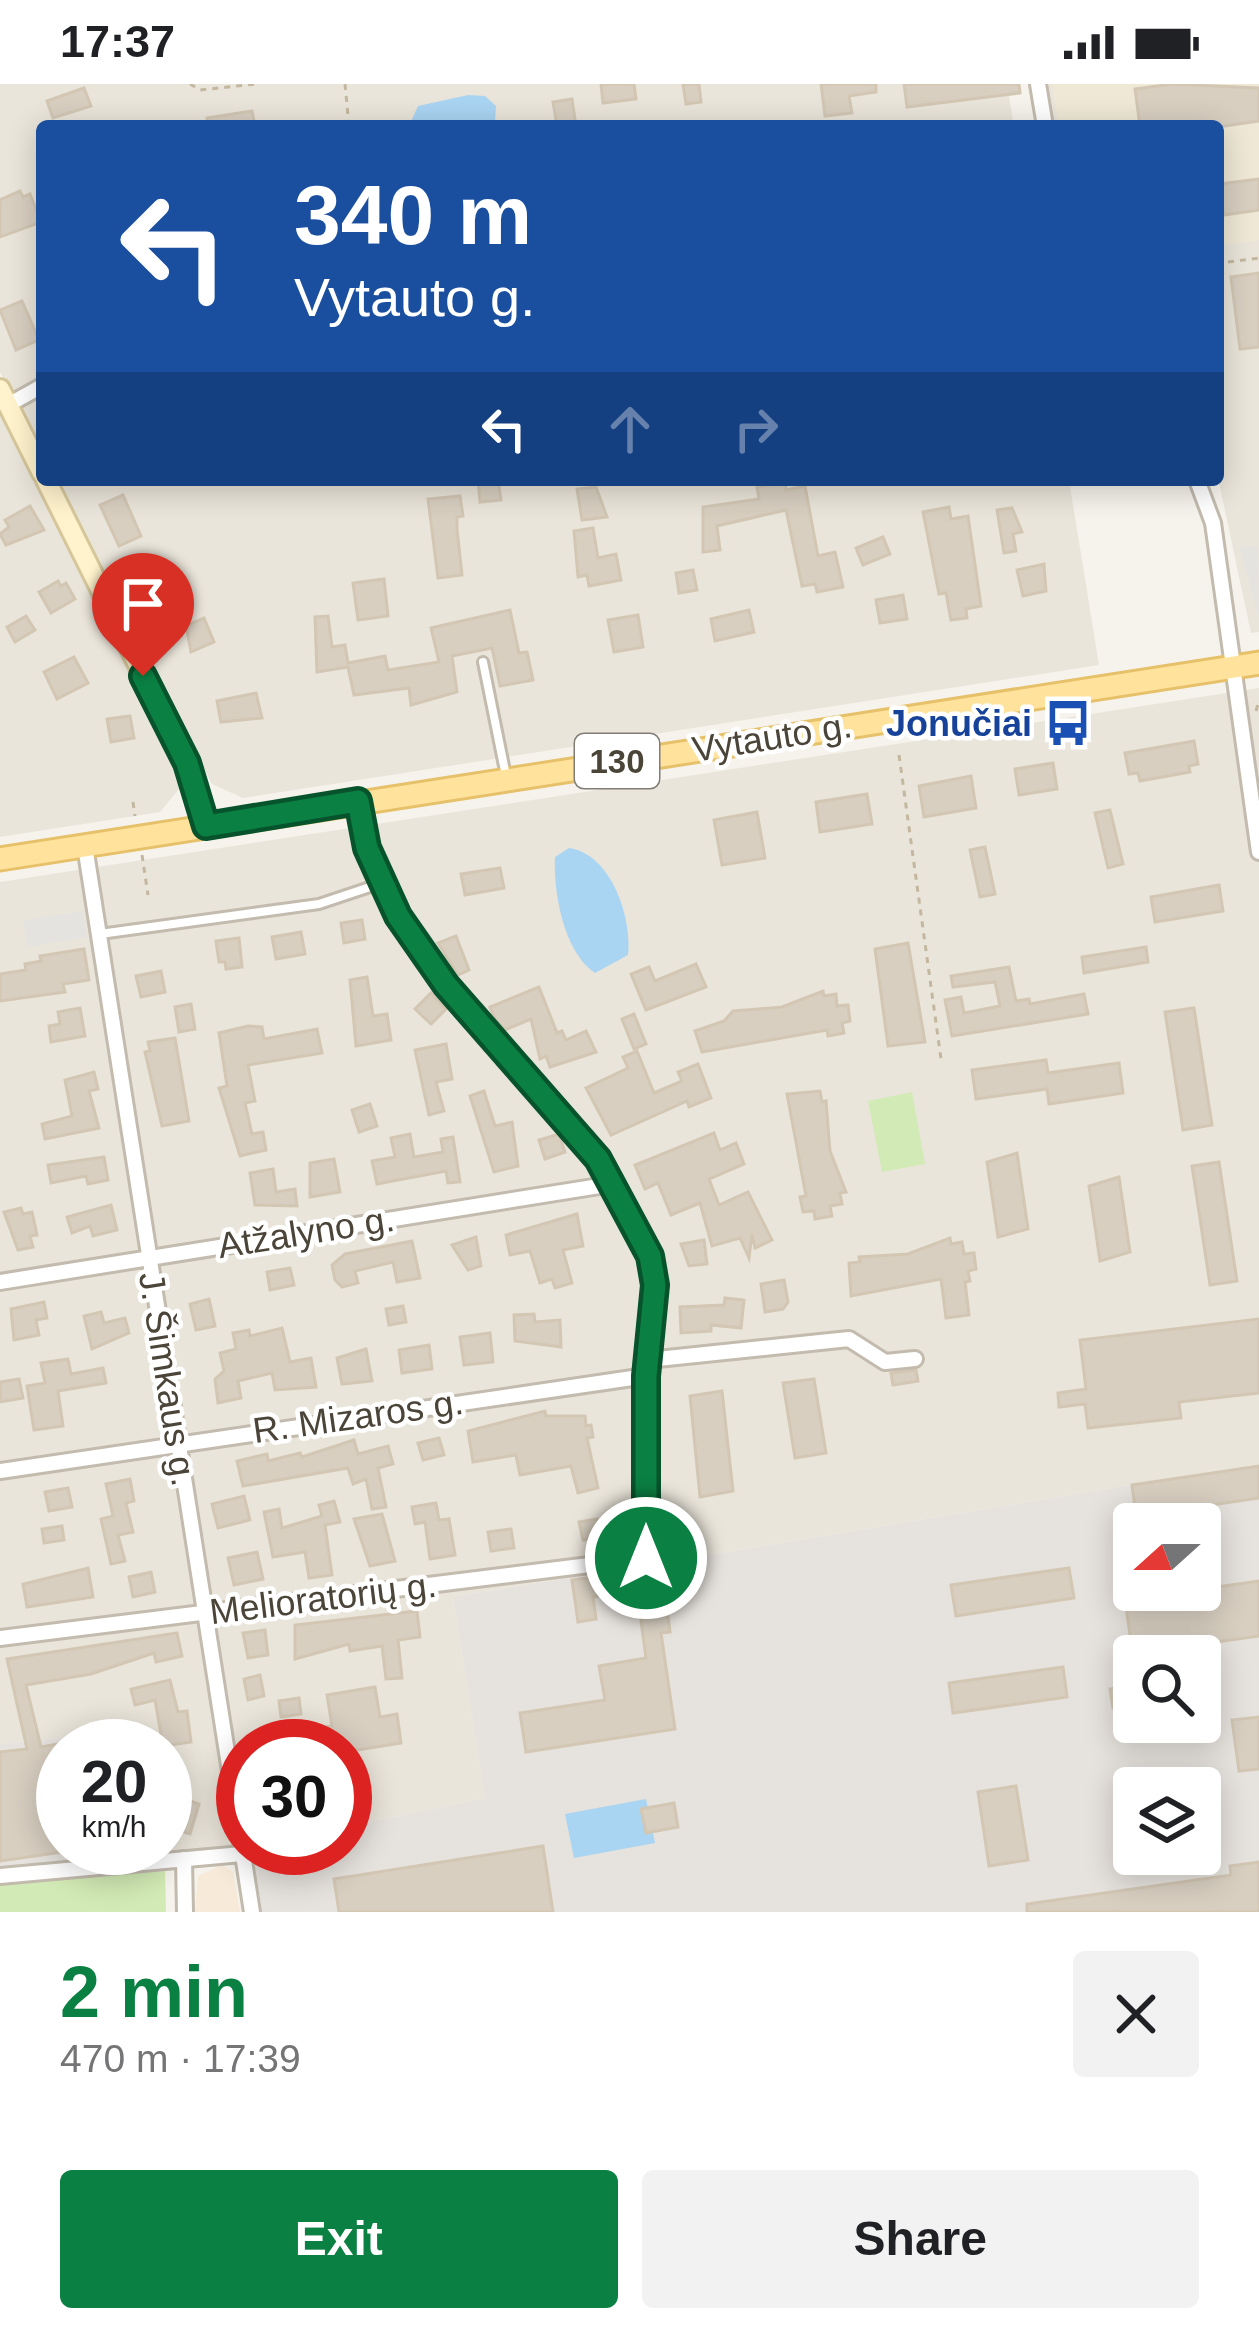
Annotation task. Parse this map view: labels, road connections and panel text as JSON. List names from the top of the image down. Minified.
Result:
{"streets":{"main road":["Vytauto g.","130"],"street":["Atžalyno g.","J. Šimkaus g.","R. Mizaros g.","Melioratorių g."]},"crossings":[["Vytauto g.","J. Šimkaus g."],["Atžalyno g.","J. Šimkaus g."],["J. Šimkaus g.","R. Mizaros g."],["J. Šimkaus g.","Melioratorių g."],["R. Mizaros g.","Melioratorių g."]],"places":{"bus stop":["Jonučiai"]},"north":"left","page":{"status":"17:37","turn":["340 m","Vytauto g."],"speed":"20 km/h","limit":"30","heading":["2 min","470 m · 17:39"],"buttons":["Exit","Share"]}}
